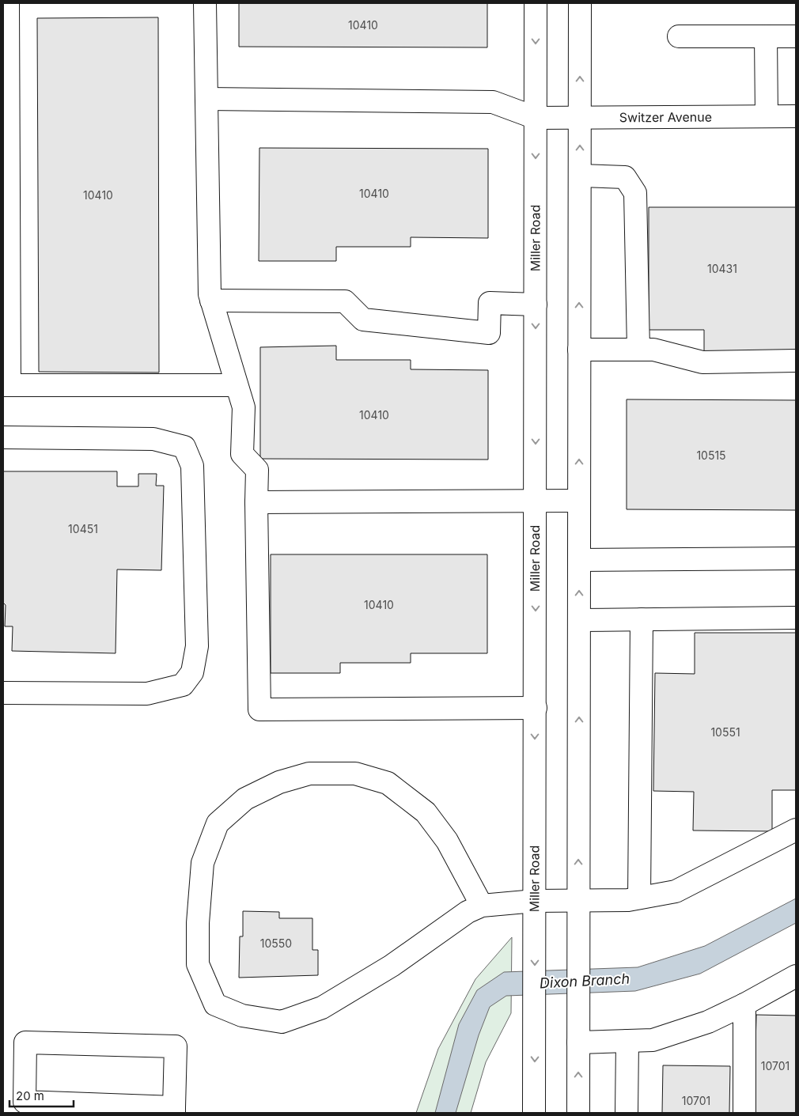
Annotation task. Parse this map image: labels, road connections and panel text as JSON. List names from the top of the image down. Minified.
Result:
{"streets":{"main road":["Switzer Avenue","Miller Road"]},"crossings":[["Switzer Avenue","Miller Road"]],"water":["Dixon Branch"],"house_numbers":["10410","10410","10410","10431","10410","10515","10451","10410","10551","10550","10701","10701"],"scale_bar":"20 m"}
